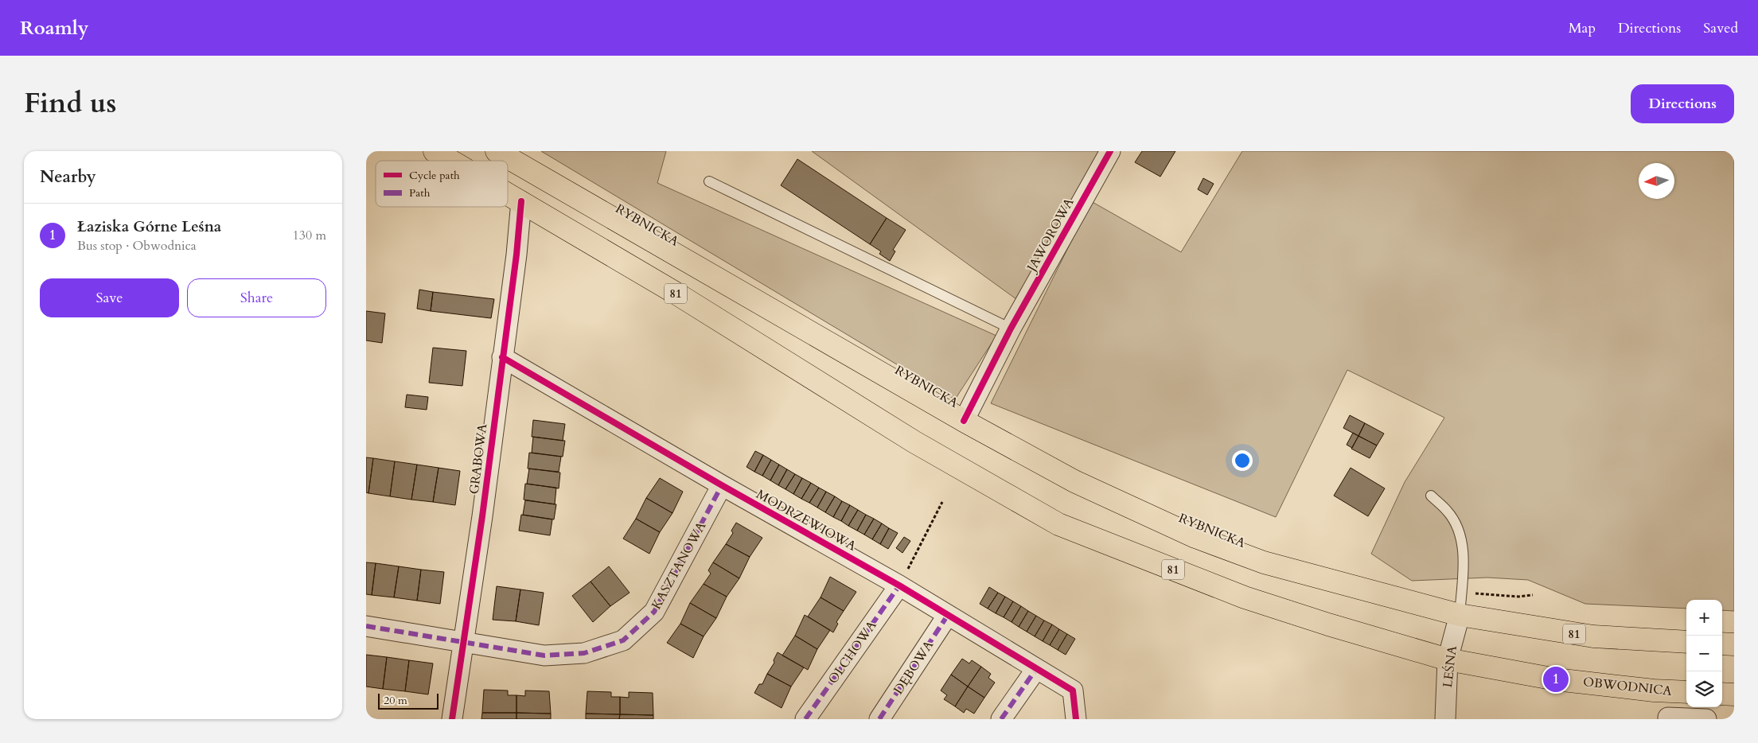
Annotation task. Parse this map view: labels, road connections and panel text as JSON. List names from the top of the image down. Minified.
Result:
{"streets":{"main road":["RYBNICKA","81","OBWODNICA"],"street":["JAWOROWA","GRABOWA","MODRZEWIOWA","KASZTANOWA","OLCHOWA","LEŚNA","DĘBOWA"]},"crossings":[["RYBNICKA","JAWOROWA"],["RYBNICKA","81"],["RYBNICKA","LEŚNA"],["81","GRABOWA"],["81","LEŚNA"],["81","OBWODNICA"],["GRABOWA","MODRZEWIOWA"],["GRABOWA","KASZTANOWA"],["MODRZEWIOWA","KASZTANOWA"],["MODRZEWIOWA","OLCHOWA"],["MODRZEWIOWA","DĘBOWA"],["LEŚNA","OBWODNICA"]],"legend":["Cycle path","Path"],"scale_bar":"20 m","north":"left","page":{"header":"Roamly","nav":["Map","Directions","Saved"],"title":"Find us","buttons":["Directions",["Save","Share"]],"heading":"Nearby","list":[{"mark":"1","name":"Łaziska Górne Leśna","note":"Bus stop · Obwodnica","value":"130 m"}],"map_buttons":["+","−"],"pins":"1","scale":"20 m"}}
